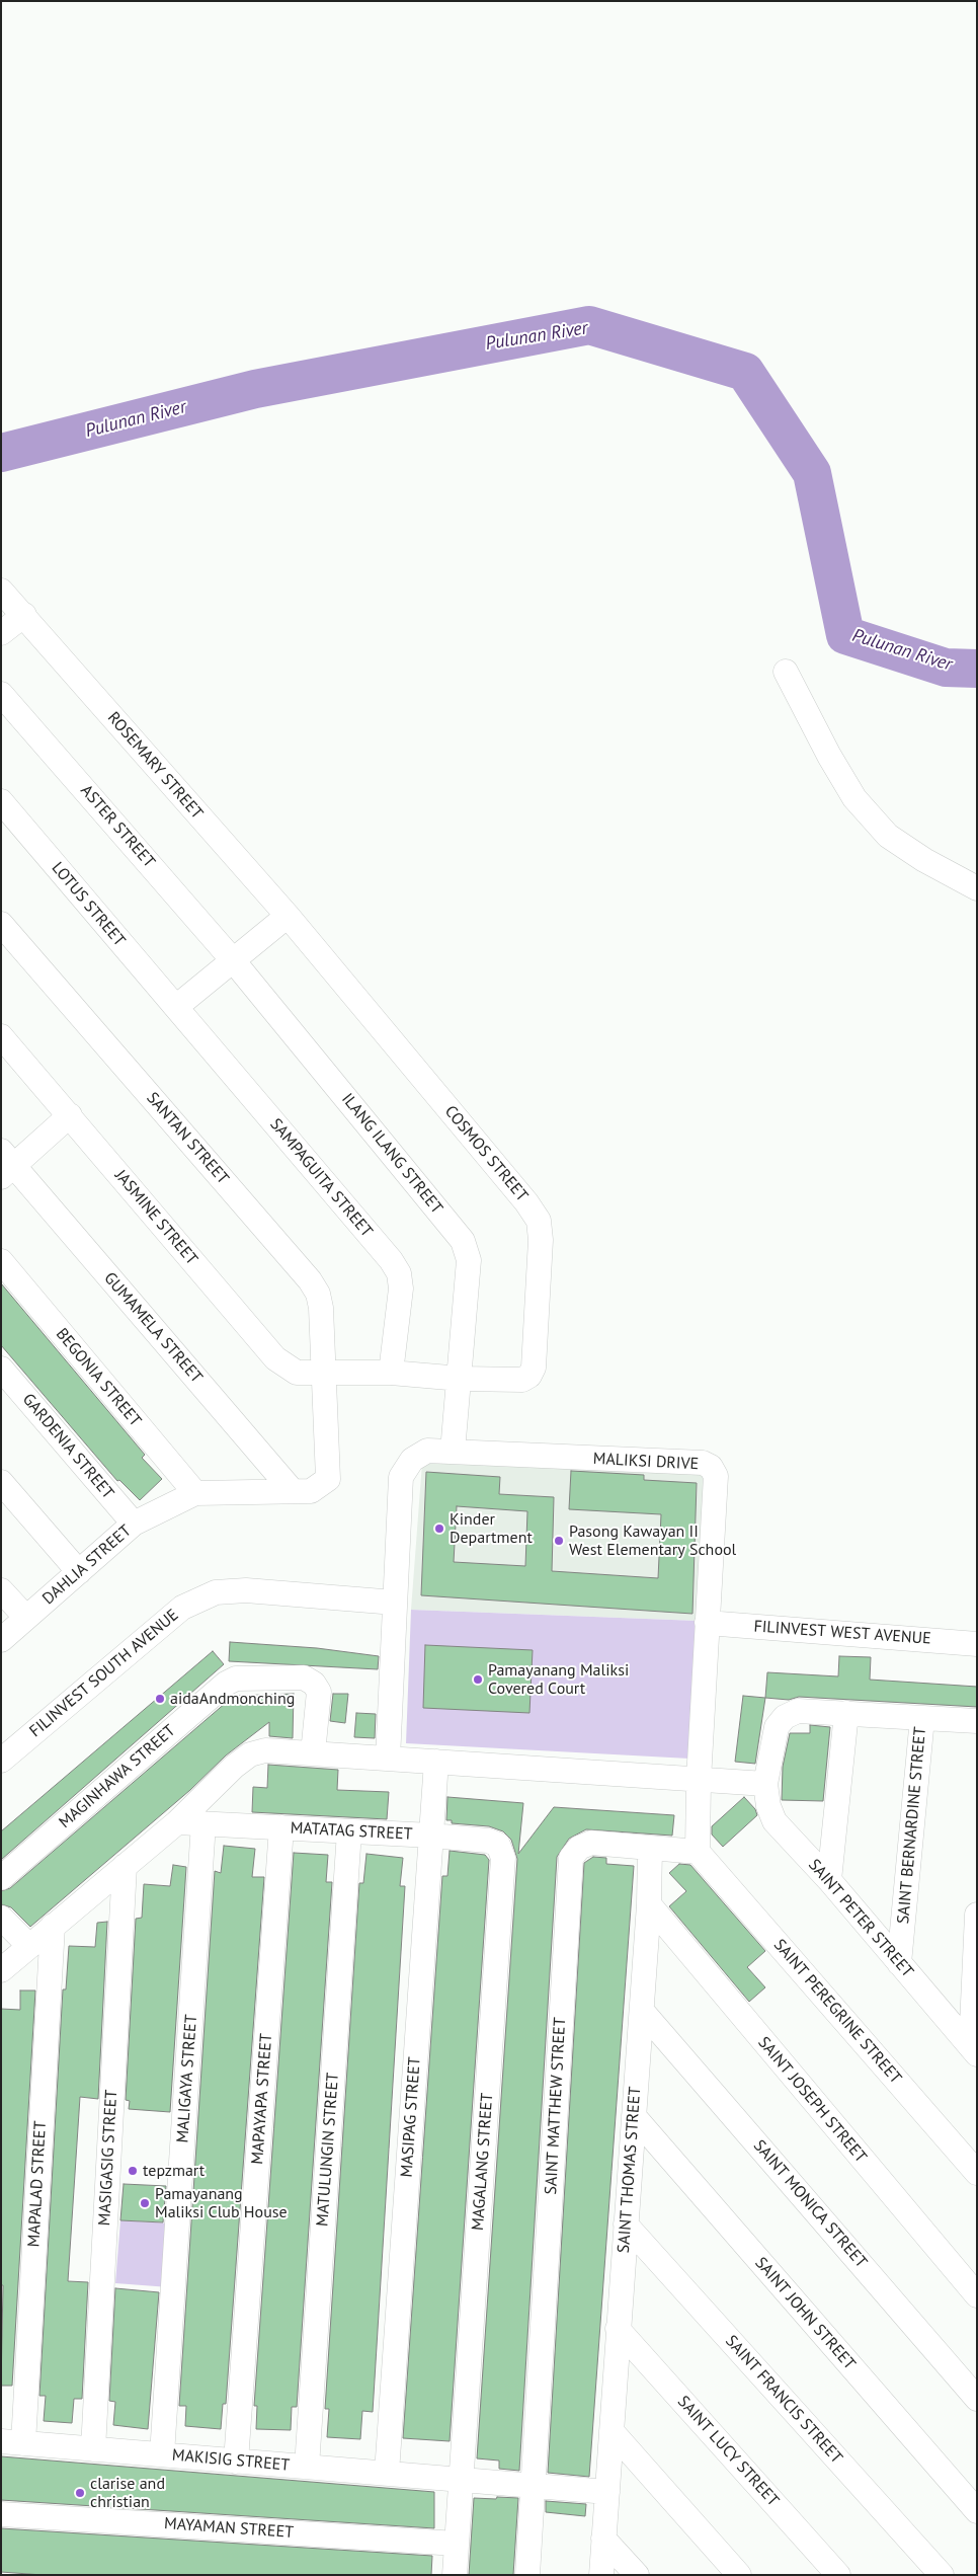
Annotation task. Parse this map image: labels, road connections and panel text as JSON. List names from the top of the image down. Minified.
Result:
{"streets":{"street":["ROSEMARY STREET","ASTER STREET","LOTUS STREET","SANTAN STREET","ILANG ILANG STREET","COSMOS STREET","SAMPAGUITA STREET","JASMINE STREET","GUMAMELA STREET","BEGONIA STREET","GARDENIA STREET","MALIKSI DRIVE","DAHLIA STREET","FILINVEST WEST AVENUE","FILINVEST SOUTH AVENUE","MAGINHAWA STREET","SAINT BERNARDINE STREET","MATATAG STREET","SAINT PETER STREET","SAINT PEREGRINE STREET","MALIGAYA STREET","MAPAYAPA STREET","SAINT JOSEPH STREET","SAINT MATTHEW STREET","MASIPAG STREET","MATULUNGIN STREET","MASIGASIG STREET","MAGALANG STREET","SAINT THOMAS STREET","MAPALAD STREET","SAINT MONICA STREET","SAINT JOHN STREET","SAINT FRANCIS STREET","SAINT LUCY STREET","MAKISIG STREET","MAYAMAN STREET"]},"crossings":[["ROSEMARY STREET","COSMOS STREET"],["ASTER STREET","ILANG ILANG STREET"],["LOTUS STREET","SAMPAGUITA STREET"],["SANTAN STREET","JASMINE STREET"],["SANTAN STREET","DAHLIA STREET"],["ILANG ILANG STREET","COSMOS STREET"],["ILANG ILANG STREET","MALIKSI DRIVE"],["JASMINE STREET","DAHLIA STREET"],["GUMAMELA STREET","DAHLIA STREET"],["BEGONIA STREET","DAHLIA STREET"],["GARDENIA STREET","DAHLIA STREET"],["MALIKSI DRIVE","FILINVEST WEST AVENUE"],["MALIKSI DRIVE","FILINVEST SOUTH AVENUE"],["MALIKSI DRIVE","SAINT PEREGRINE STREET"],["MALIKSI DRIVE","SAINT MATTHEW STREET"],["SAINT BERNARDINE STREET","SAINT PETER STREET"],["MATATAG STREET","MALIGAYA STREET"],["MATATAG STREET","MAPAYAPA STREET"],["MATATAG STREET","MASIPAG STREET"],["MATATAG STREET","MATULUNGIN STREET"],["MATATAG STREET","MAGALANG STREET"],["SAINT PEREGRINE STREET","SAINT MATTHEW STREET"],["MALIGAYA STREET","MAKISIG STREET"],["MAPAYAPA STREET","MAKISIG STREET"],["SAINT JOSEPH STREET","SAINT THOMAS STREET"],["SAINT MATTHEW STREET","SAINT THOMAS STREET"],["SAINT MATTHEW STREET","MAKISIG STREET"],["MASIPAG STREET","MAKISIG STREET"],["MATULUNGIN STREET","MAKISIG STREET"],["MASIGASIG STREET","MAKISIG STREET"],["MAGALANG STREET","MAKISIG STREET"],["MAGALANG STREET","MAYAMAN STREET"],["SAINT THOMAS STREET","SAINT MONICA STREET"],["SAINT THOMAS STREET","SAINT JOHN STREET"],["SAINT THOMAS STREET","SAINT FRANCIS STREET"],["SAINT THOMAS STREET","SAINT LUCY STREET"],["SAINT THOMAS STREET","MAKISIG STREET"],["MAPALAD STREET","MAKISIG STREET"]],"water":["Pulunan River"],"places":["Kinder Department","Pasong Kawayan II West Elementary School","Pamayanang Maliksi Covered Court","aidaAndmonching","tepzmart","Pamayanang Maliksi Club House","clarise and christian"]}
